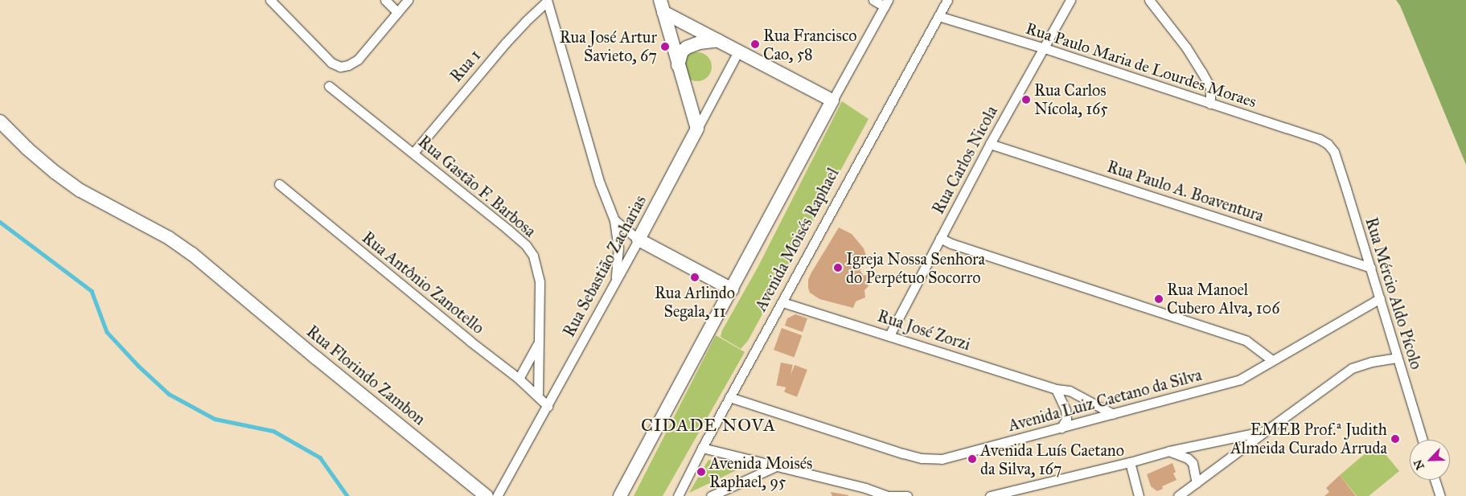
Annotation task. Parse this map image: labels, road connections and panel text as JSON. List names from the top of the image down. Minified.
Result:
{"streets":{"street":["Rua Paulo Maria de Lourdes Moraes","Rua 1","Rua Carlos Nicola","Rua Gastão F. Barbosa","Rua Paulo A. Boaventura","Avenida Moisés Raphael","Rua Sebastião Zacharias","Rua Antônio Zanotello","Rua Mércio Aldo Pícolo","Rua José Zorzi","Rua Florindo Zambon","Avenida Luiz Caetano da Silva"]},"crossings":[["Rua Paulo Maria de Lourdes Moraes","Rua Carlos Nicola"],["Rua Paulo Maria de Lourdes Moraes","Avenida Moisés Raphael"],["Rua Paulo Maria de Lourdes Moraes","Rua Mércio Aldo Pícolo"],["Rua 1","Rua Gastão F. Barbosa"],["Rua Carlos Nicola","Rua Paulo A. Boaventura"],["Rua Carlos Nicola","Rua José Zorzi"],["Rua Gastão F. Barbosa","Rua Antônio Zanotello"],["Rua Paulo A. Boaventura","Rua Mércio Aldo Pícolo"],["Avenida Moisés Raphael","Rua José Zorzi"],["Avenida Moisés Raphael","Avenida Luiz Caetano da Silva"],["Rua Sebastião Zacharias","Rua Antônio Zanotello"],["Rua Mércio Aldo Pícolo","Avenida Luiz Caetano da Silva"],["Rua José Zorzi","Avenida Luiz Caetano da Silva"]],"districts":["CIDADE NOVA"],"places":["Rua Francisco Cao, 58","Rua José Artur Savieto, 67","Rua Carlos Nícola, 165","Igreja Nossa Senhora do Perpétuo Socorro","Rua Arlindo Segala, 11","Rua Manoel Cubero Alva, 106","EMEB Prof.ª Judith Almeida Curado Arruda","Avenida Luís Caetano da Silva, 167","Avenida Moisés Raphael, 95"],"north":"bottom left"}
